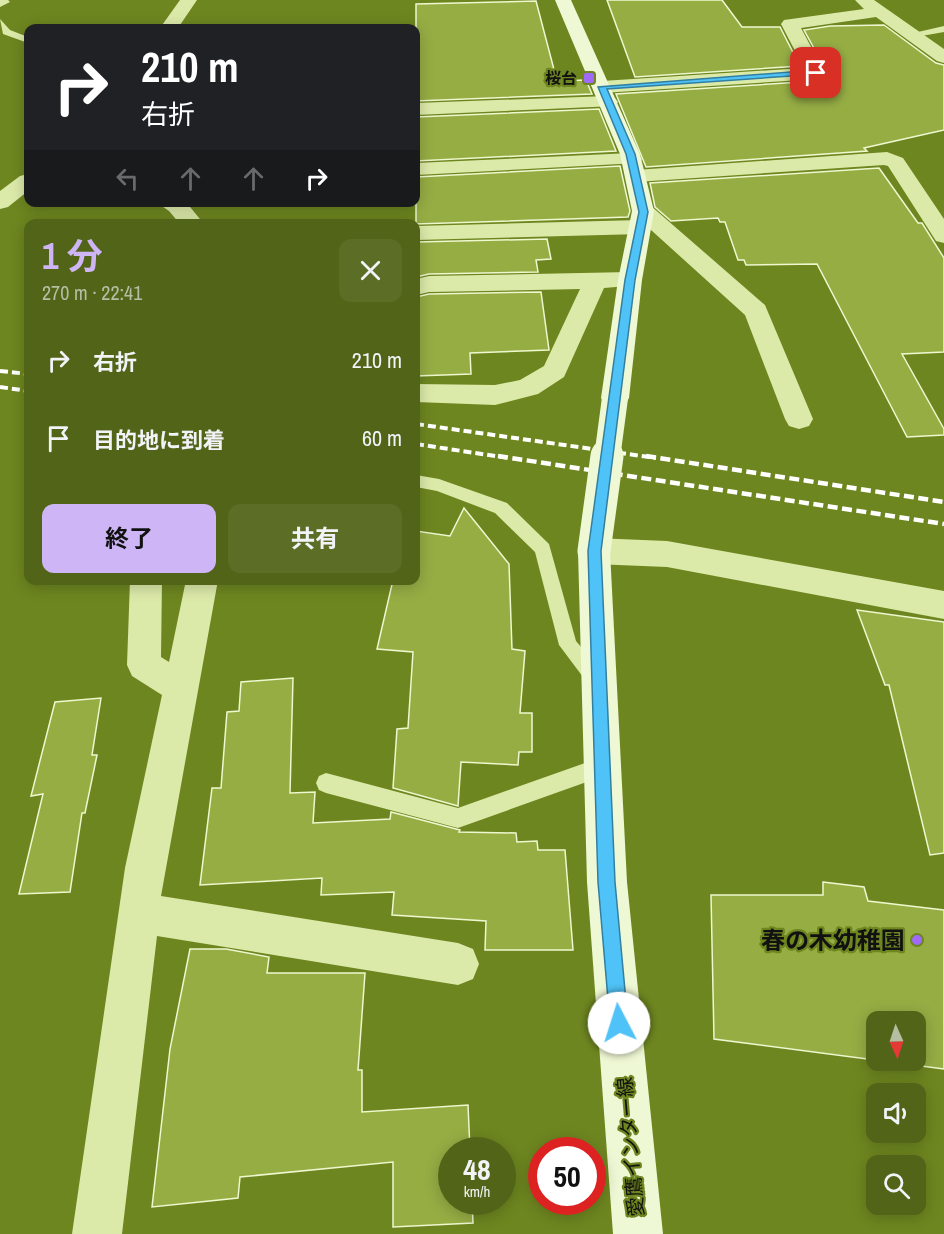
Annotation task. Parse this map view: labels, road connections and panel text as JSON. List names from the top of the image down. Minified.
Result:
{"streets":{"main road":["愛鷹インター線"]},"places":{"transit":["桜台"],"other":["春の木幼稚園"]},"north":"bottom","page":{"turn":["210 m","右折"],"heading":["1 分","270 m · 22:41"],"list":[{"name":"右折","value":"210 m"},{"name":"目的地に到着","value":"60 m"}],"buttons":["終了","共有"],"speed":"48 km/h","limit":"50"}}
